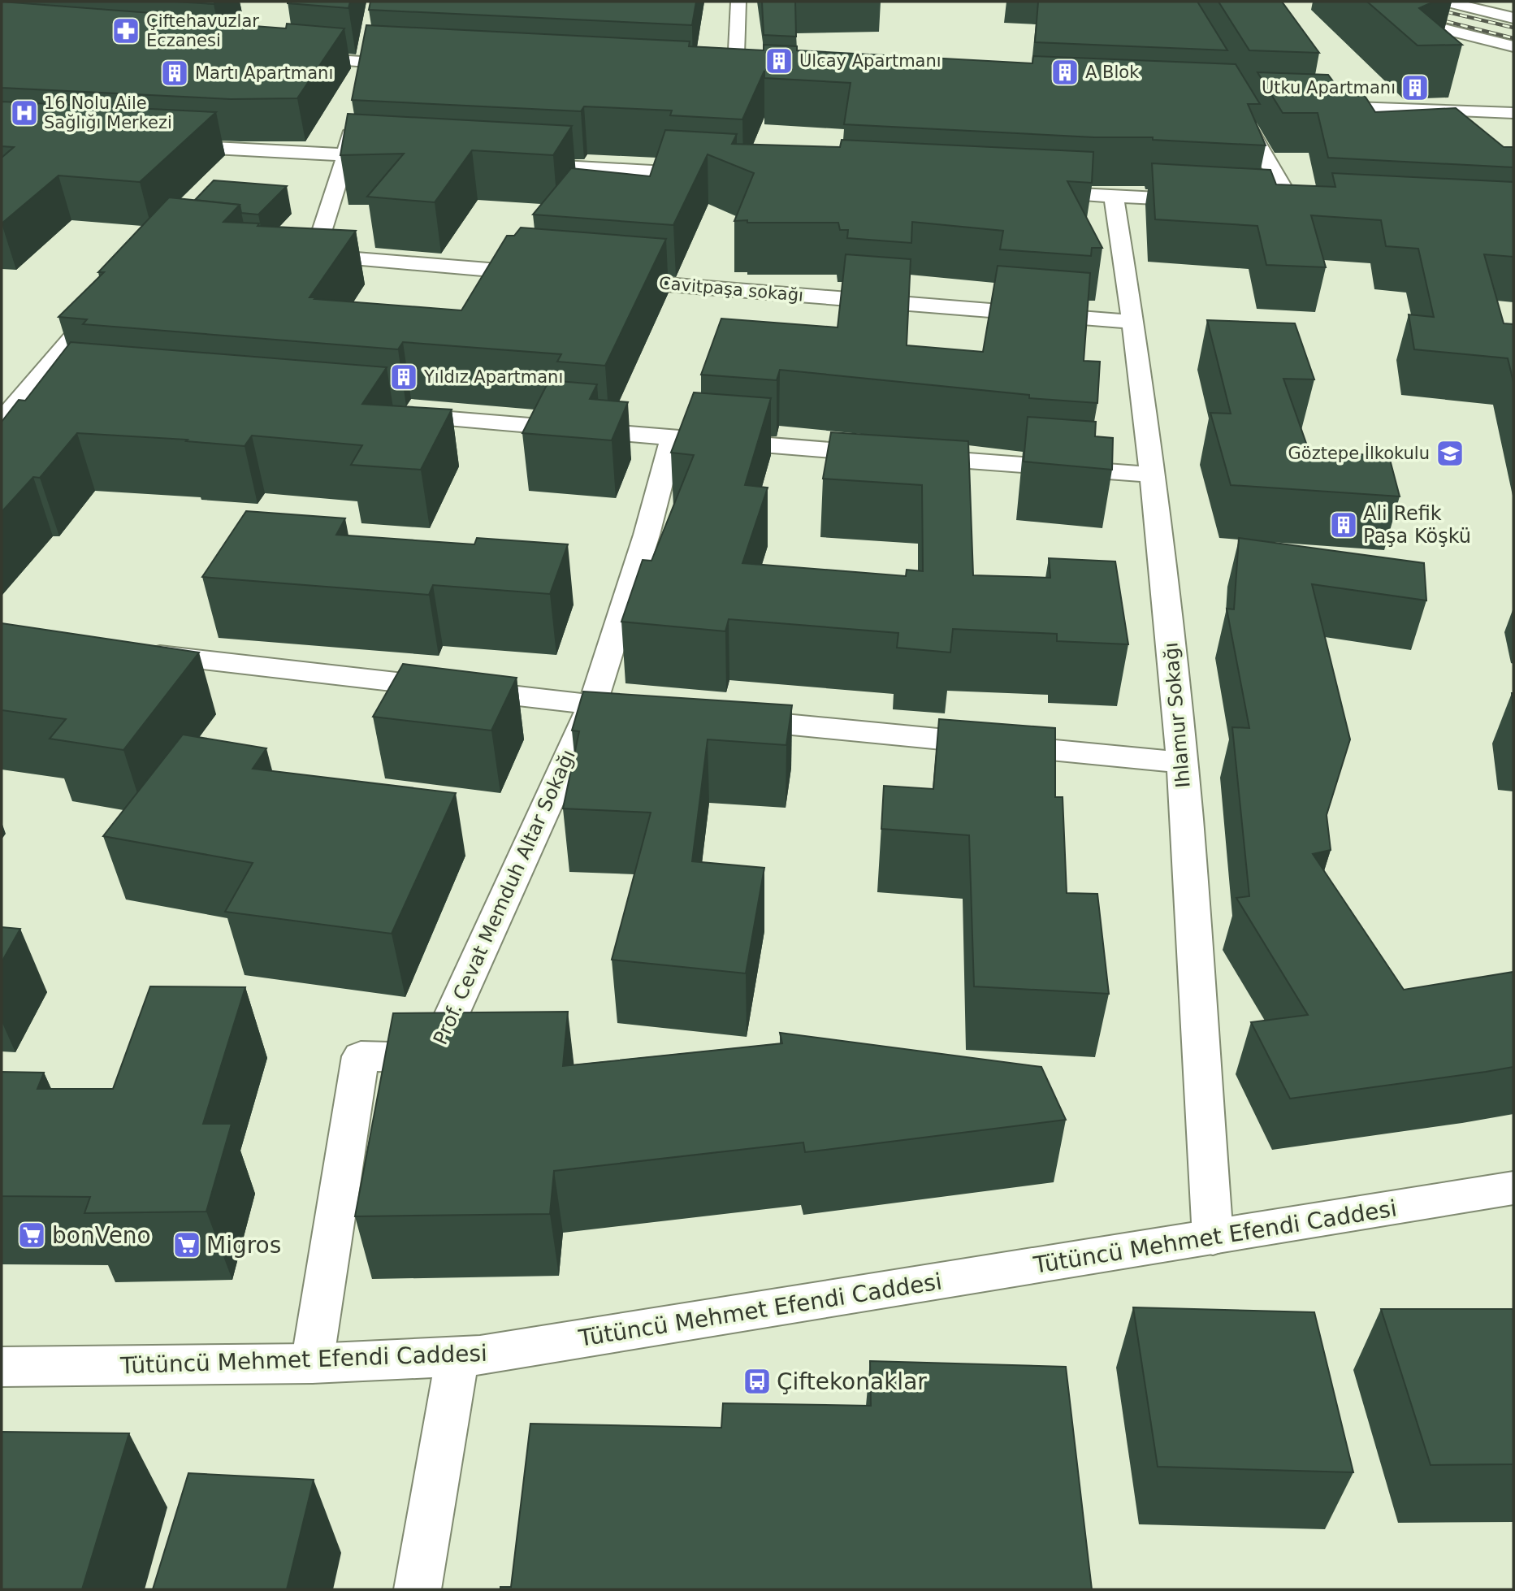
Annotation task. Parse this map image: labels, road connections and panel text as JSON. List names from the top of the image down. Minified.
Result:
{"streets":{"street":["Cavitpaşa sokağı","Ihlamur Sokağı","Prof. Cevat Memduh Altar Sokağı","Tütüncü Mehmet Efendi Caddesi"]},"crossings":[["Cavitpaşa sokağı","Ihlamur Sokağı"],["Ihlamur Sokağı","Tütüncü Mehmet Efendi Caddesi"],["Prof. Cevat Memduh Altar Sokağı","Tütüncü Mehmet Efendi Caddesi"]],"places":{"pharmacy":["Çiftehavuzlar Eczanesi"],"building":["Ulcay Apartmanı","A Blok","Martı Apartmanı","Utku Apartmanı","Yıldız Apartmanı","Ali Refik Paşa Köşkü"],"hospital":["16 Nolu Aile Sağlığı Merkezi"],"school or university":["Göztepe İlkokulu"],"supermarket":["bonVeno","Migros"],"bus stop":["Çiftekonaklar"]}}
